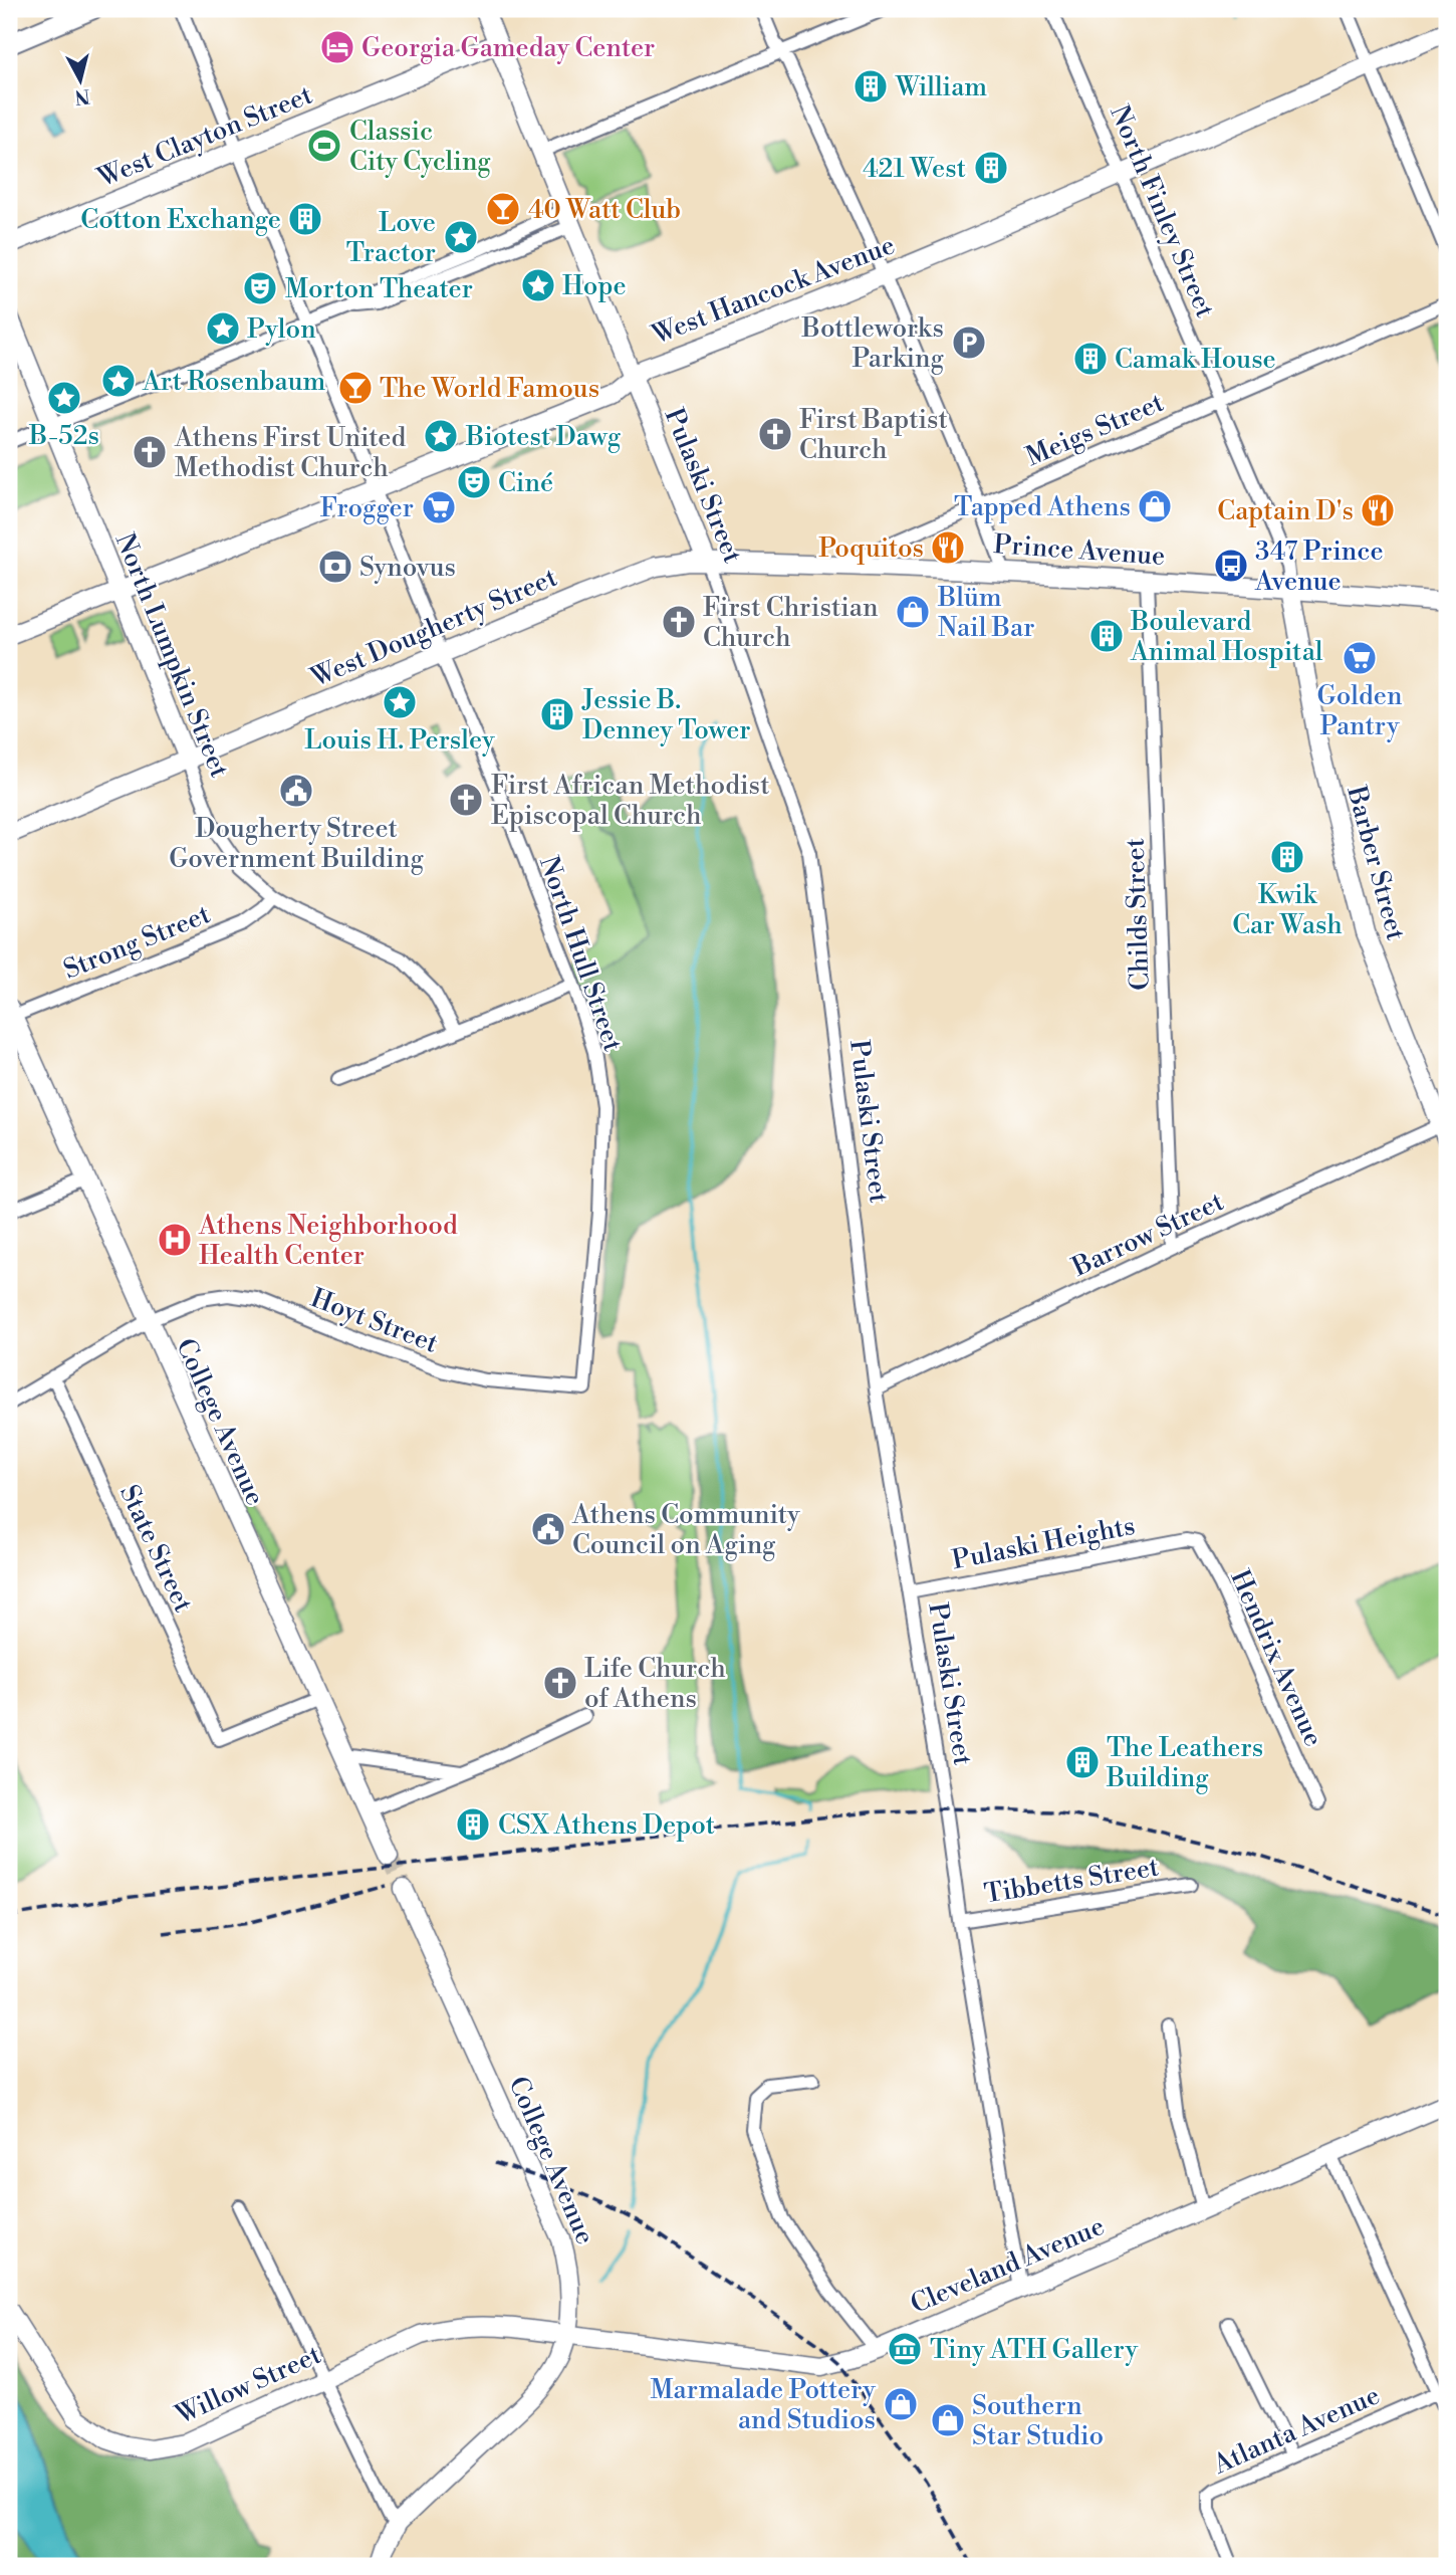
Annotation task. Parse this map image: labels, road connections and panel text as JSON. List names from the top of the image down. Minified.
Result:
{"streets":{"street":["West Clayton Street","North Finley Street","West Hancock Avenue","Meigs Street","Pulaski Street","Prince Avenue","West Dougherty Street","North Lumpkin Street","Barber Street","Childs Street","Strong Street","North Hull Street","Barrow Street","Hoyt Street","College Avenue","Pulaski Heights","State Street","Hendrix Avenue","Tibbetts Street","Cleveland Avenue","Willow Street","Atlanta Avenue"]},"crossings":[["West Clayton Street","Pulaski Street"],["West Clayton Street","North Hull Street"],["North Finley Street","West Hancock Avenue"],["North Finley Street","Meigs Street"],["North Finley Street","Prince Avenue"],["North Finley Street","Barber Street"],["West Hancock Avenue","Pulaski Street"],["West Hancock Avenue","North Lumpkin Street"],["West Hancock Avenue","North Hull Street"],["Meigs Street","Prince Avenue"],["Pulaski Street","Prince Avenue"],["Pulaski Street","West Dougherty Street"],["Pulaski Street","Barrow Street"],["Pulaski Street","Pulaski Heights"],["Pulaski Street","Tibbetts Street"],["Pulaski Street","Cleveland Avenue"],["Prince Avenue","West Dougherty Street"],["Prince Avenue","Barber Street"],["Prince Avenue","Childs Street"],["West Dougherty Street","North Lumpkin Street"],["West Dougherty Street","North Hull Street"],["North Lumpkin Street","Strong Street"],["Barber Street","Barrow Street"],["Childs Street","Barrow Street"],["Strong Street","College Avenue"],["North Hull Street","Hoyt Street"],["Hoyt Street","College Avenue"],["Hoyt Street","State Street"],["College Avenue","State Street"],["College Avenue","Cleveland Avenue"],["College Avenue","Willow Street"],["Pulaski Heights","Hendrix Avenue"],["Cleveland Avenue","Willow Street"]],"places":{"hotel":["Georgia Gameday Center"],"building":["William","421 West","Cotton Exchange","Camak House","Boulevard Animal Hospital","Jessie B. Denney Tower","Kwik Car Wash","The Leathers Building","CSX Athens Depot"],"sports":["Classic City Cycling"],"bar":["40 Watt Club","The World Famous"],"place":["Love Tractor","Hope","Pylon","Art Rosenbaum","B-52s","Biotest Dawg","Louis H. Persley"],"theatre":["Morton Theater","Ciné"],"parking":["Bottleworks Parking"],"church":["First Baptist Church","Athens First United Methodist Church","First Christian Church","First African Methodist Episcopal Church","Life Church of Athens"],"shop":["Tapped Athens","Blüm Nail Bar","Marmalade Pottery and Studios","Southern Star Studio"],"supermarket":["Frogger","Golden Pantry"],"restaurant":["Captain D's","Poquitos"],"bus stop":["347 Prince Avenue"],"bank":["Synovus"],"public building":["Dougherty Street Government Building","Athens Community Council on Aging"],"hospital":["Athens Neighborhood Health Center"],"museum":["Tiny ATH Gallery"]},"north":"bottom"}
